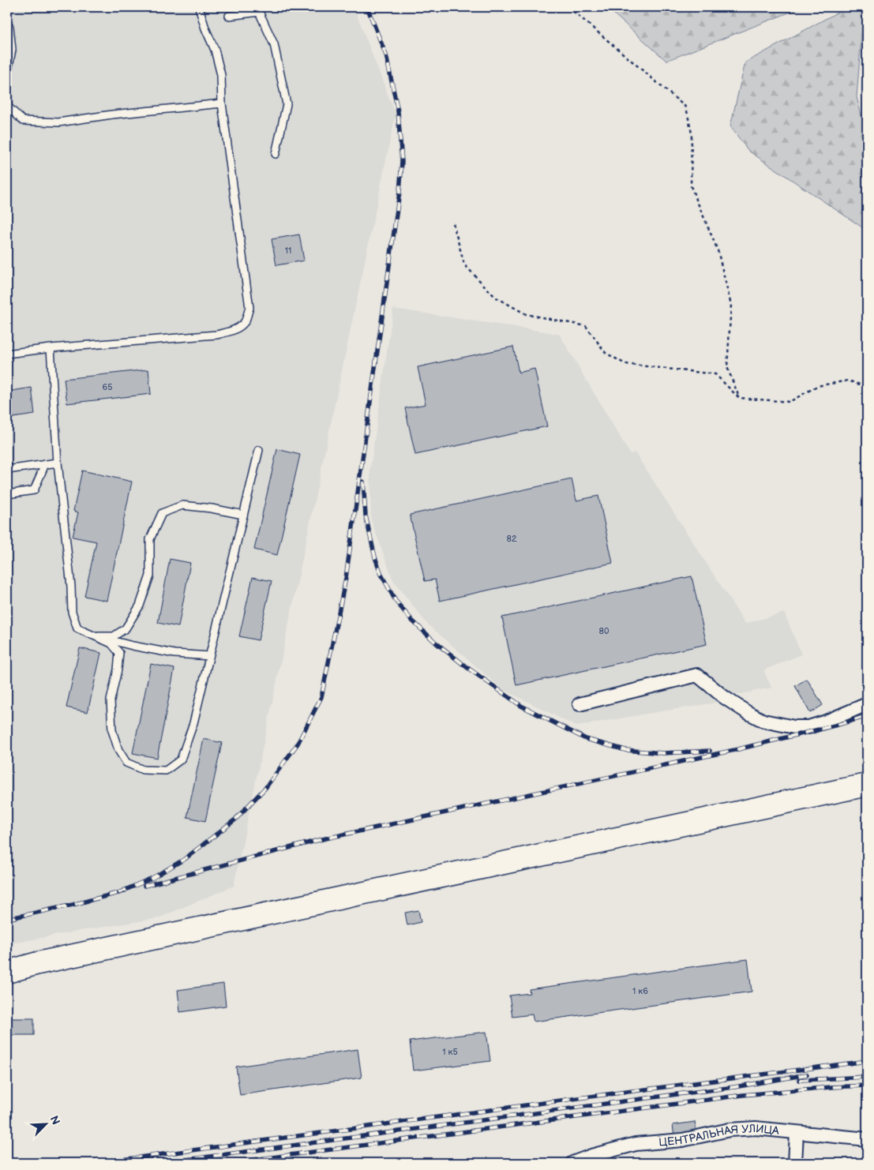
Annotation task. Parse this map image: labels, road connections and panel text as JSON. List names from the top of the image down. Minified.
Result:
{"streets":{"street":["ЦЕНТРАЛЬНАЯ УЛИЦА"]},"house_numbers":["11","65","82","80","1 к6","1 к5"],"north":"top right"}
